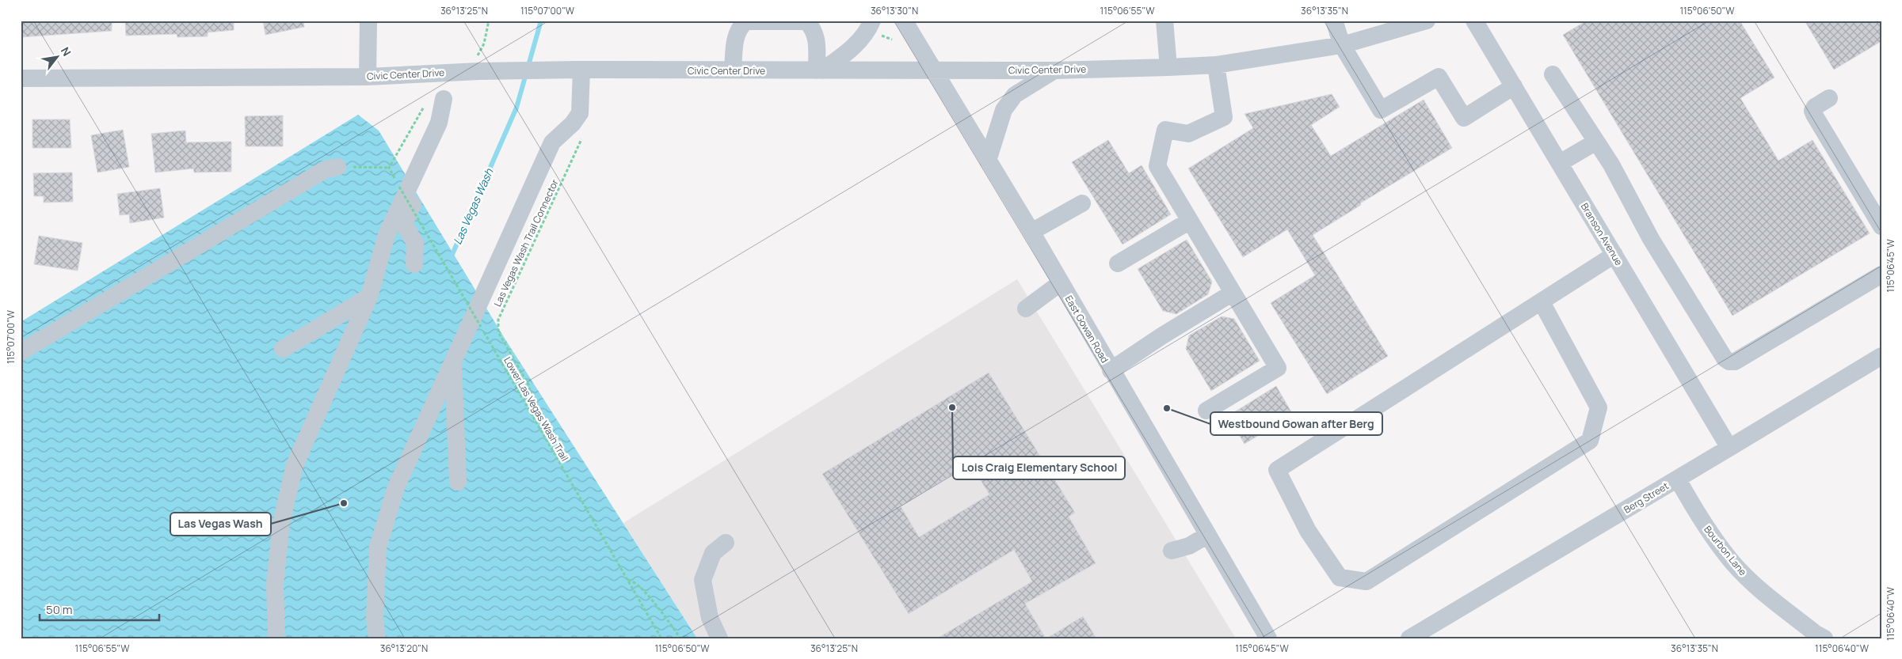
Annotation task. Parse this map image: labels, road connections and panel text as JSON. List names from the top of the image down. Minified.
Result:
{"streets":{"street":["Civic Center Drive","Branson Avenue","East Gowan Road","Berg Street","Bourbon Lane"],"path":["Las Vegas Wash Trail Connector","Lower Las Vegas Wash Trail"]},"crossings":[["Civic Center Drive","East Gowan Road"],["Branson Avenue","Berg Street"],["Las Vegas Wash Trail Connector","Lower Las Vegas Wash Trail"],["Berg Street","Bourbon Lane"]],"water":["Las Vegas Wash"],"places":["Lois Craig Elementary School","Westbound Gowan after Berg","Las Vegas Wash"],"scale_bar":"50 m","north":"top right","coordinates":["36°13'25\"N","115°07'00\"W","36°13'30\"N","115°06'55\"W","36°13'35\"N","115°06'50\"W","115°06'45\"W","115°06'40\"W","36°13'20\"N"]}
